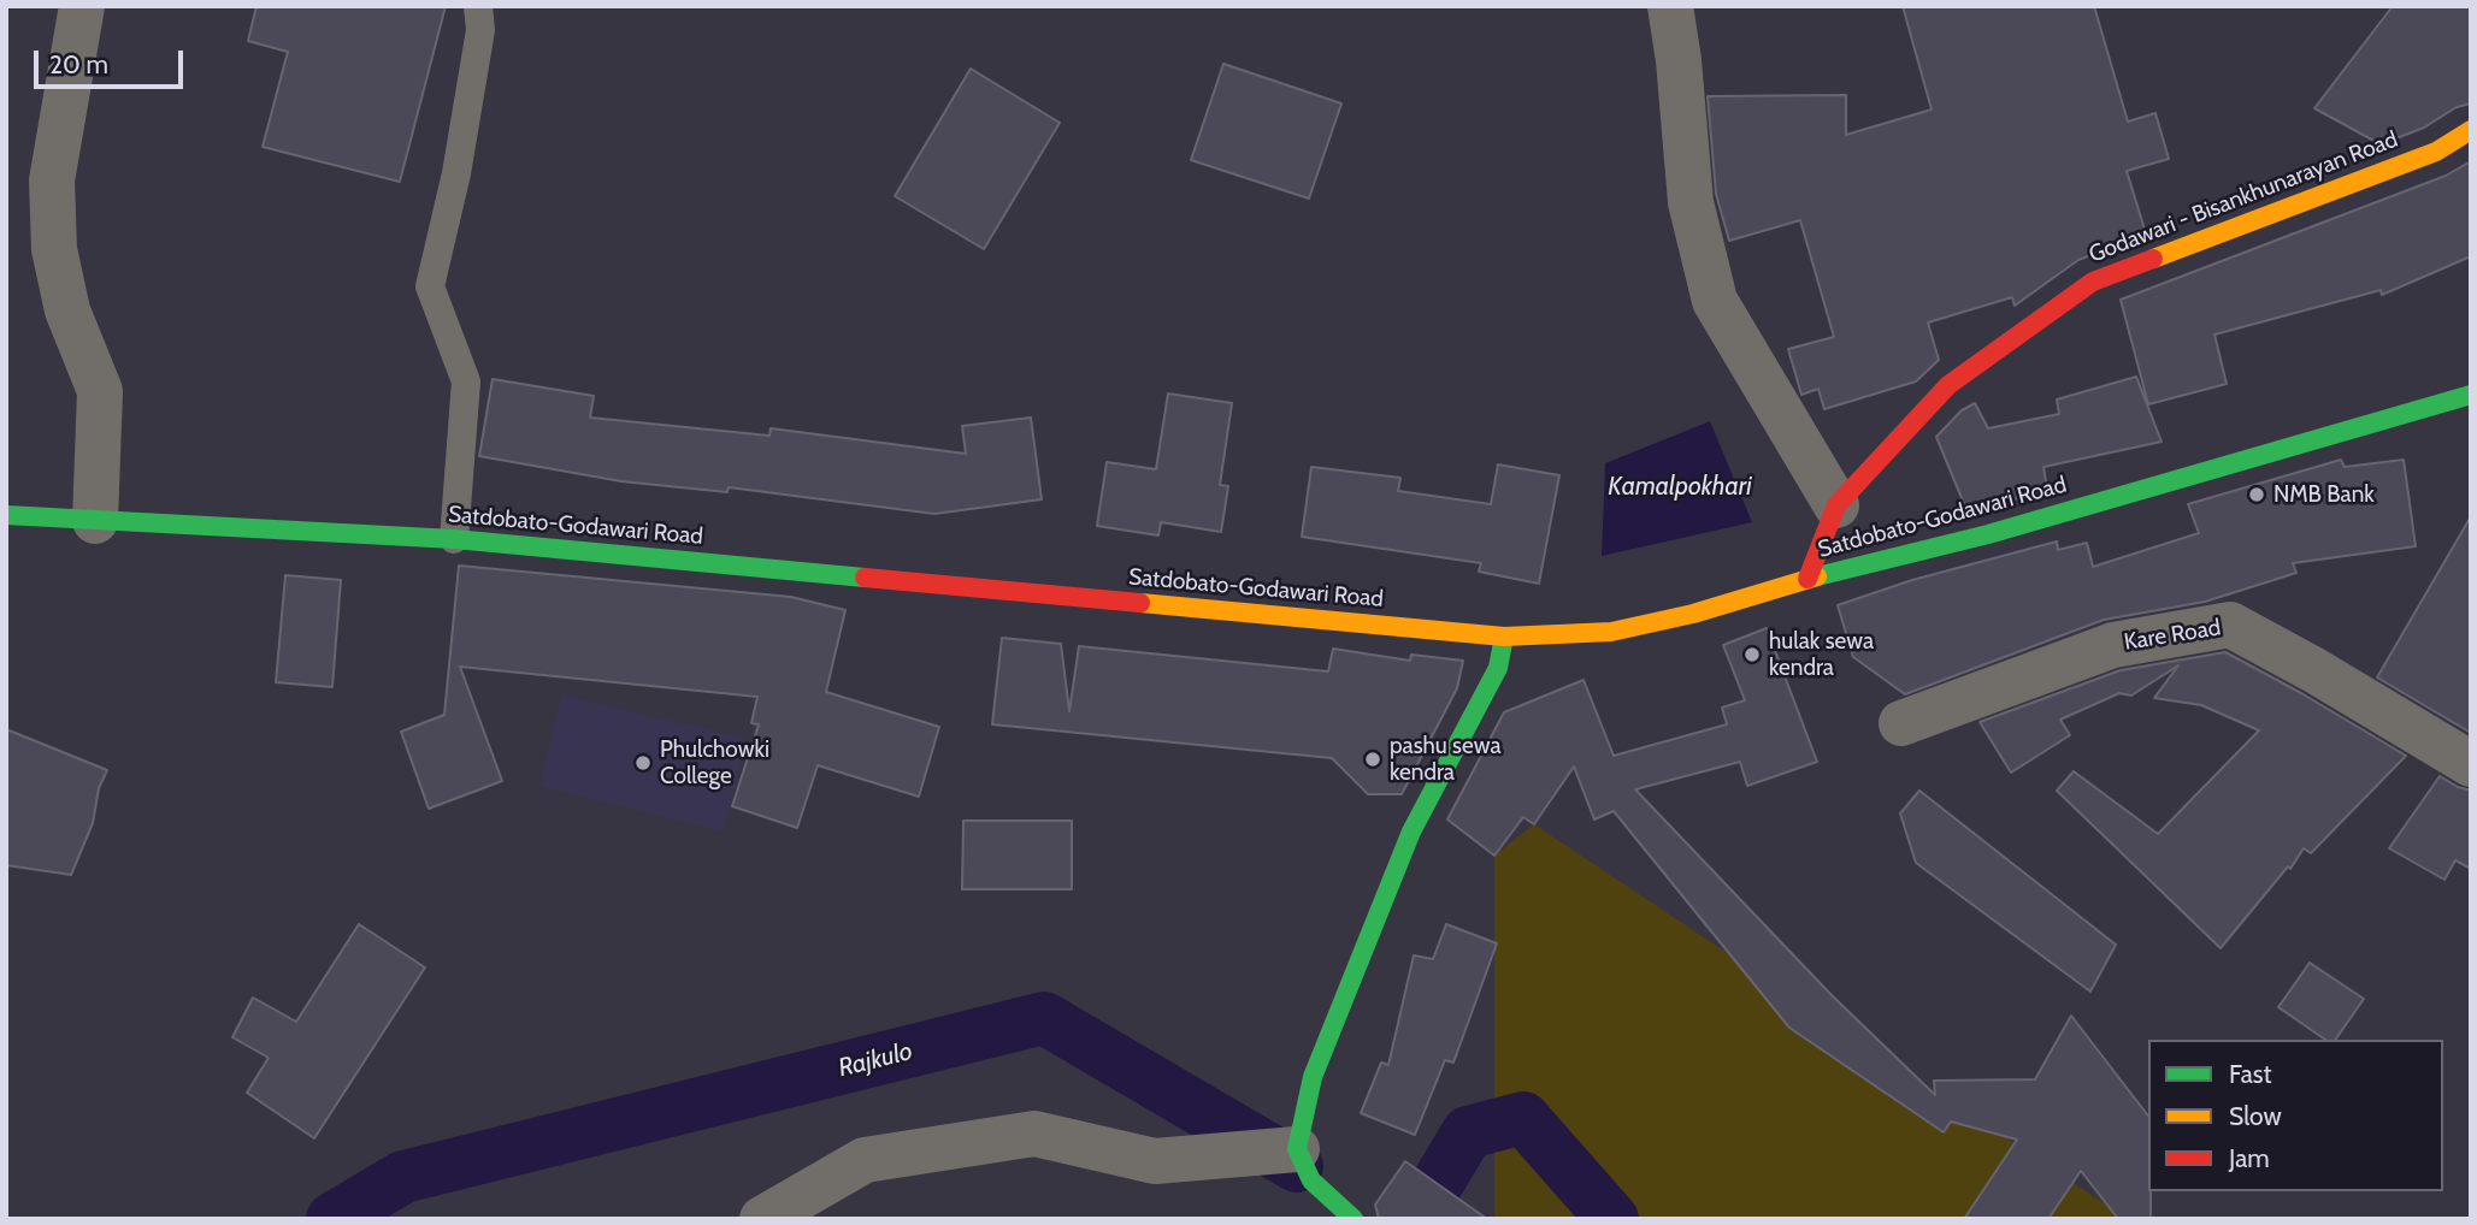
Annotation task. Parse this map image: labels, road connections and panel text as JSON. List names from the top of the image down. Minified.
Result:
{"streets":{"street":["Godawari - Bisankhunarayan Road","Satdobato-Godawari Road","Kare Road"]},"crossings":[["Godawari - Bisankhunarayan Road","Satdobato-Godawari Road"]],"water":["Kamalpokhari","Rajkulo"],"places":["NMB Bank","hulak sewa kendra","pashu sewa kendra","Phulchowki College"],"legend":["Fast","Slow","Jam"],"scale_bar":"20 m"}
